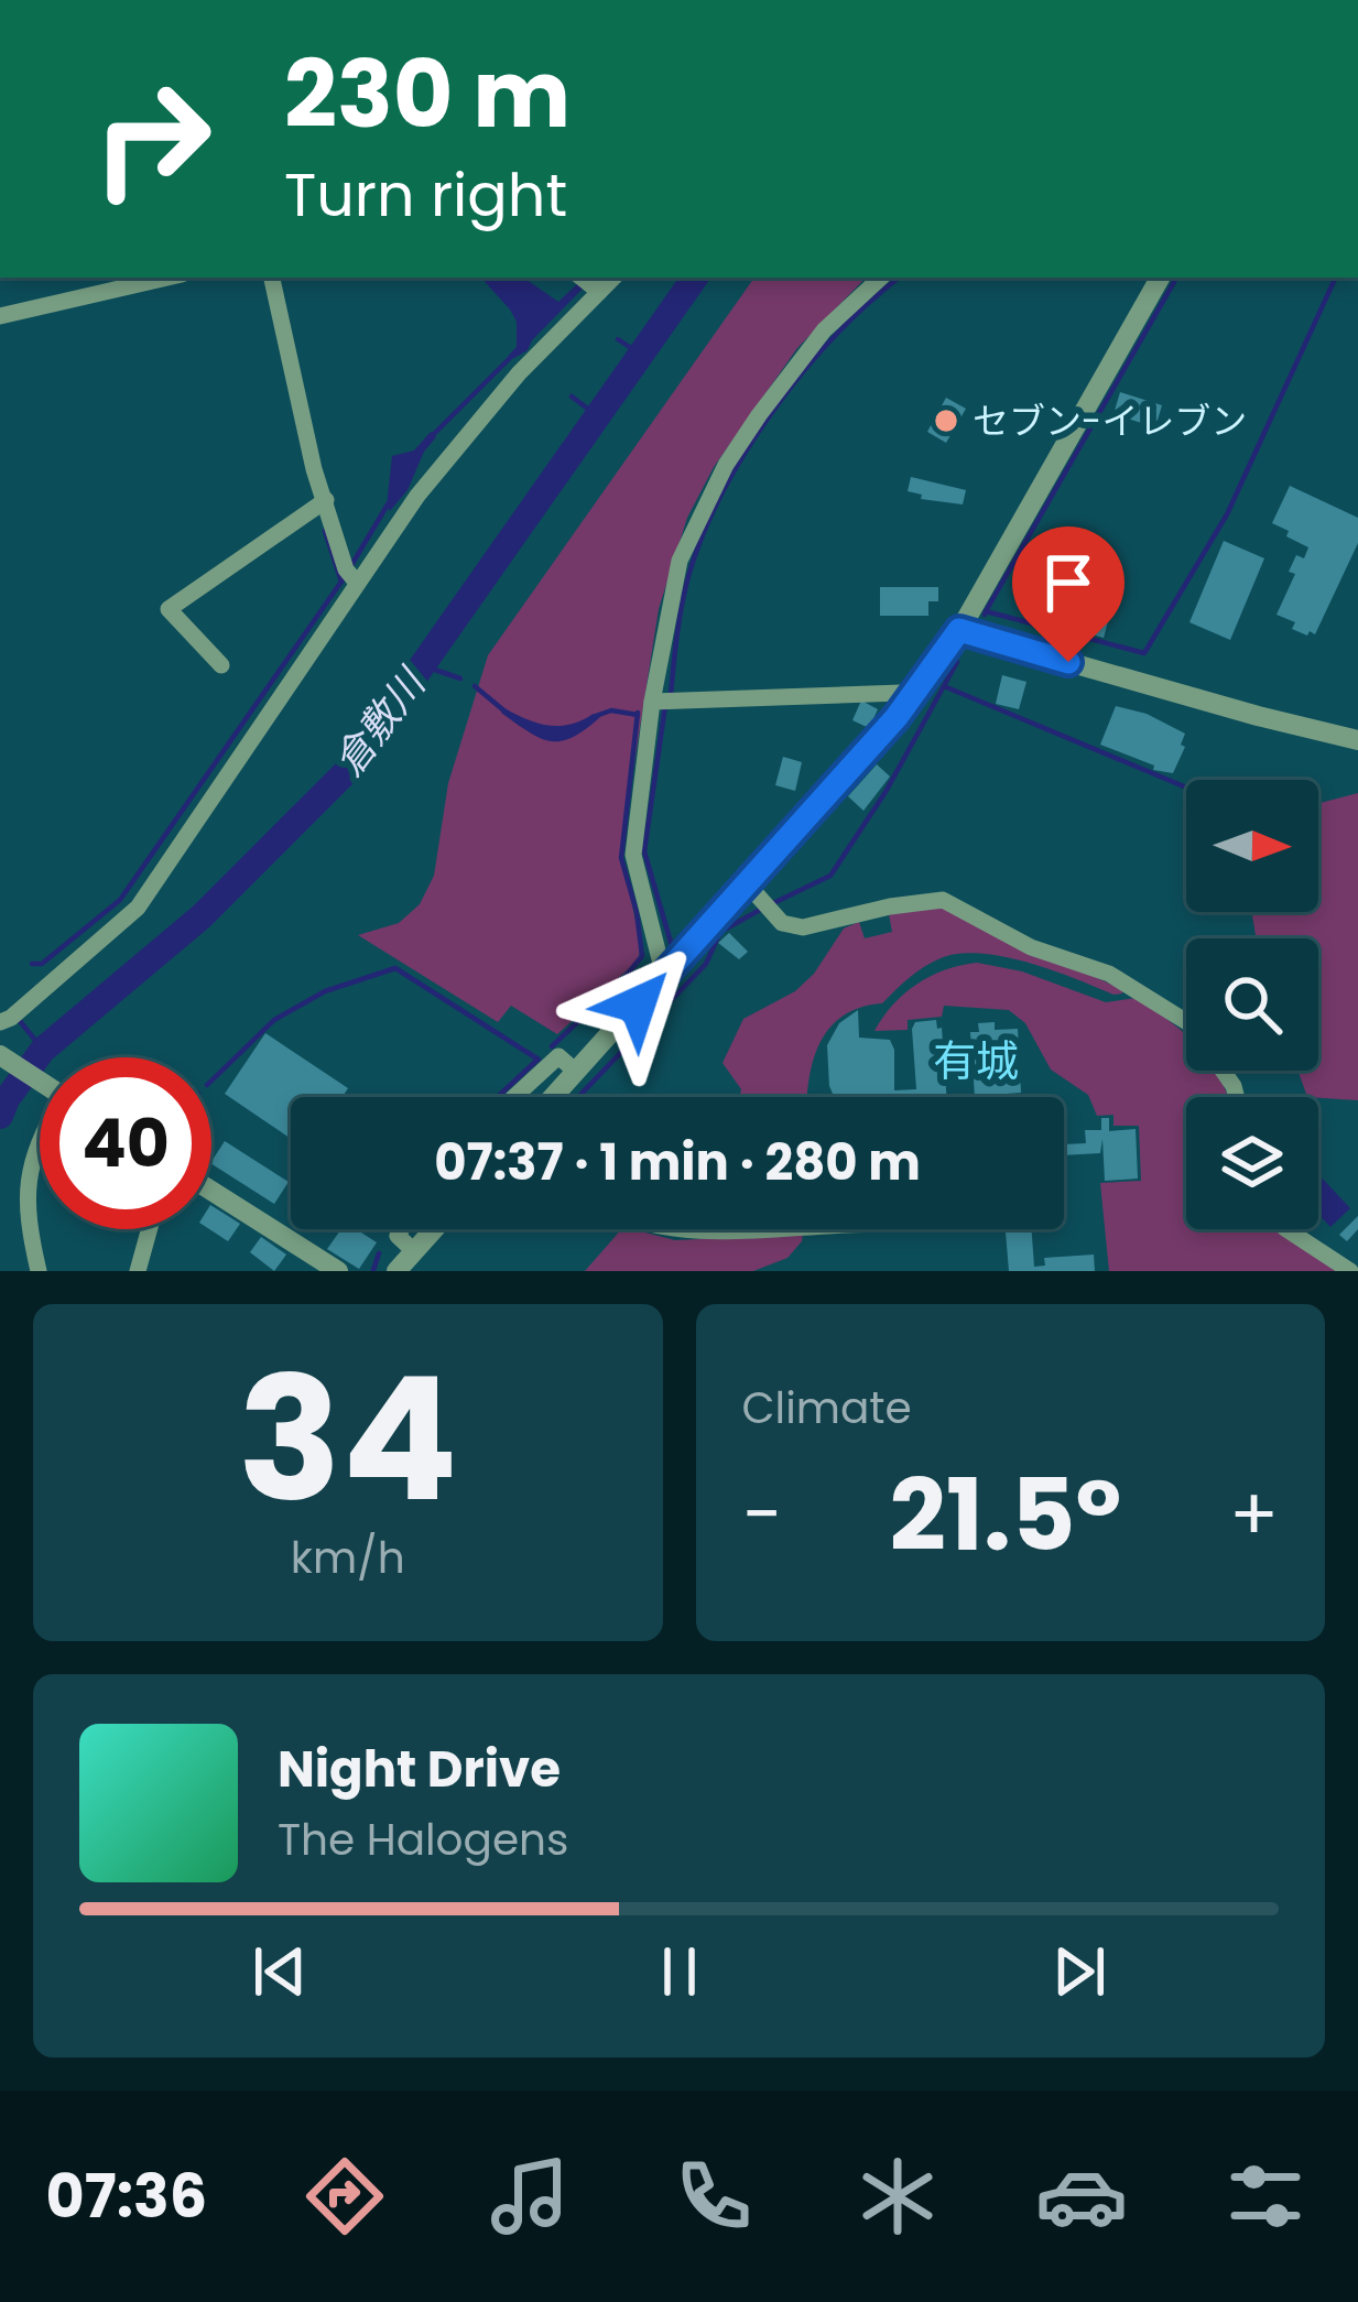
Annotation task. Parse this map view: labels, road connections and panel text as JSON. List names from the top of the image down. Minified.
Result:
{"districts":["有城"],"water":["倉敷川"],"places":["セブン-イレブン"],"north":"right","page":{"turn":["230 m","Turn right"],"limit":"40","trip":"07:37 · 1 min · 280 m","tile":[["34","km/h"],"Climate"],"heat":["−","21.5°","+"],"song":["Night Drive","The Halogens"],"tabs":"07:36"}}
